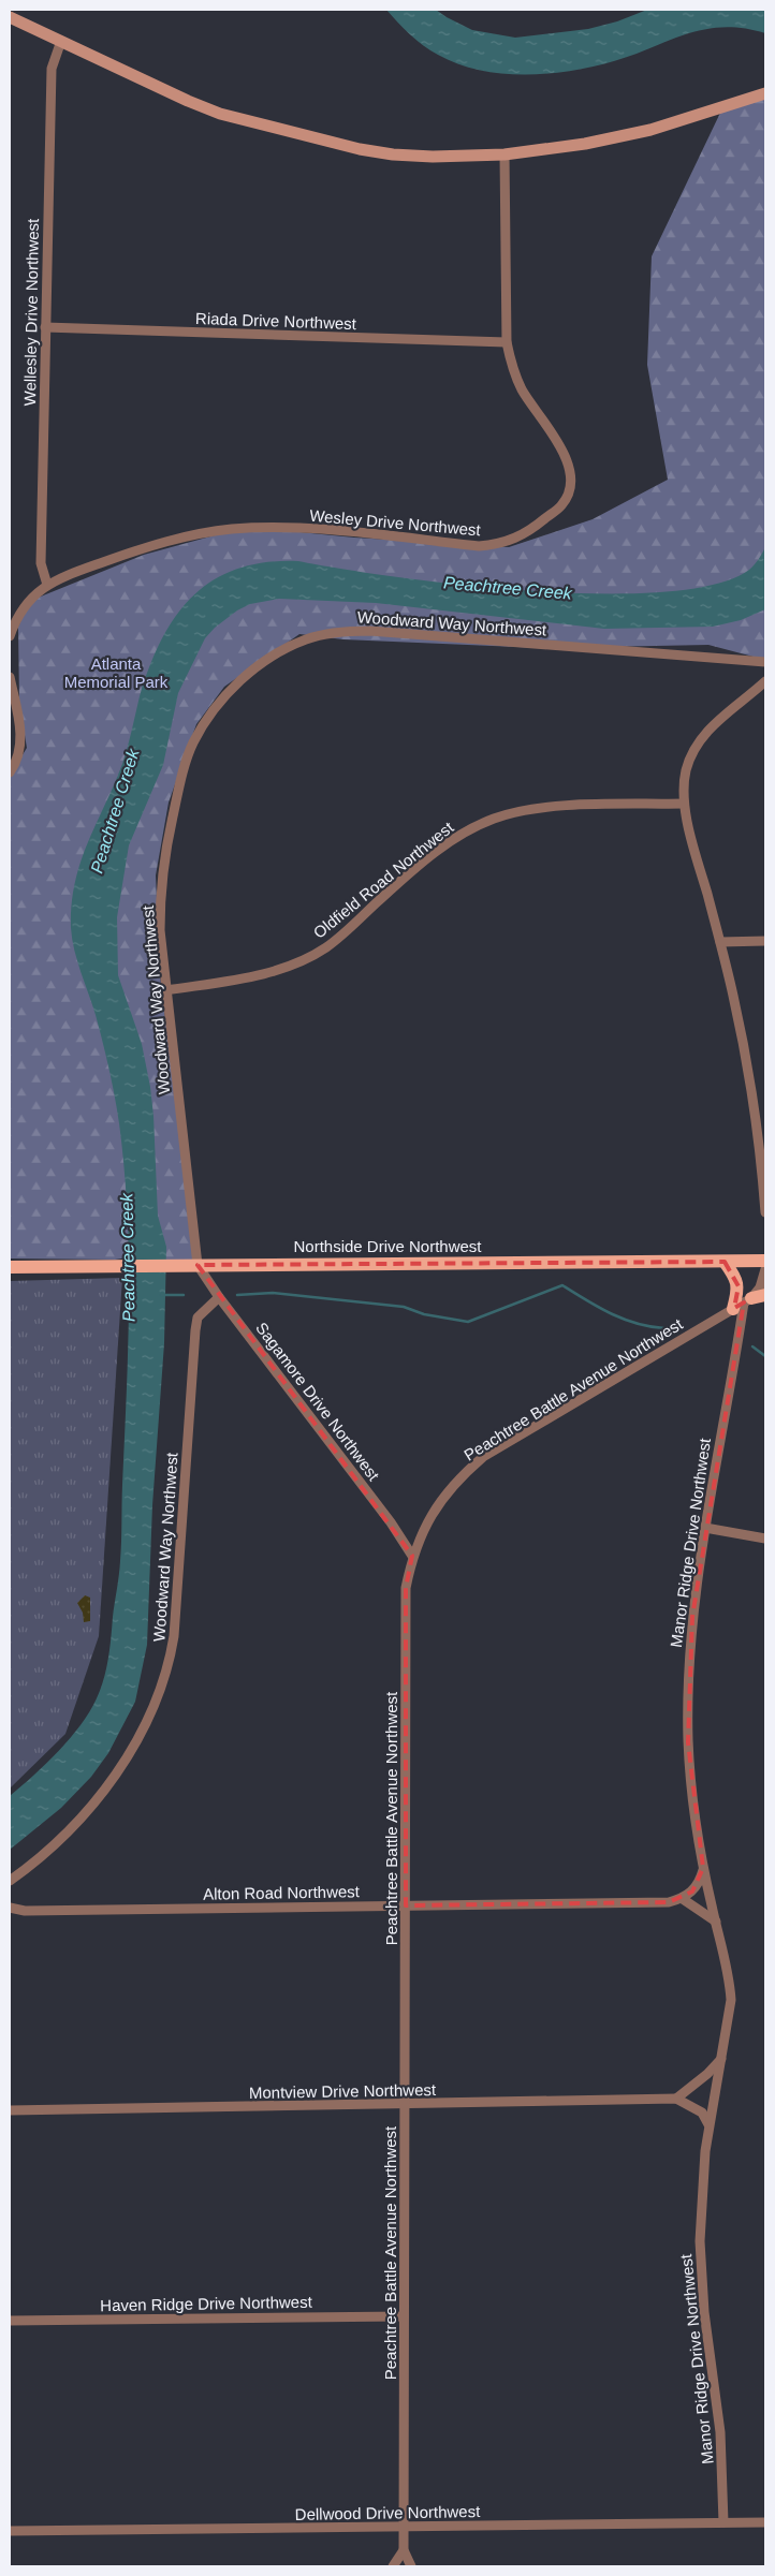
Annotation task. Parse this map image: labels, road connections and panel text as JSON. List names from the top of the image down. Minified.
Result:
{"streets":{"main road":["Northside Drive Northwest"],"street":["Wellesley Drive Northwest","Riada Drive Northwest","Wesley Drive Northwest","Woodward Way Northwest","Oldfield Road Northwest","Peachtree Battle Avenue Northwest","Sagamore Drive Northwest","Manor Ridge Drive Northwest","Alton Road Northwest","Montview Drive Northwest","Haven Ridge Drive Northwest","Dellwood Drive Northwest"]},"crossings":[["Wellesley Drive Northwest","Riada Drive Northwest"],["Wellesley Drive Northwest","Wesley Drive Northwest"],["Riada Drive Northwest","Wesley Drive Northwest"],["Woodward Way Northwest","Oldfield Road Northwest"],["Woodward Way Northwest","Northside Drive Northwest"],["Woodward Way Northwest","Sagamore Drive Northwest"],["Northside Drive Northwest","Sagamore Drive Northwest"],["Peachtree Battle Avenue Northwest","Sagamore Drive Northwest"],["Peachtree Battle Avenue Northwest","Manor Ridge Drive Northwest"],["Peachtree Battle Avenue Northwest","Alton Road Northwest"],["Peachtree Battle Avenue Northwest","Montview Drive Northwest"],["Peachtree Battle Avenue Northwest","Haven Ridge Drive Northwest"],["Peachtree Battle Avenue Northwest","Dellwood Drive Northwest"],["Manor Ridge Drive Northwest","Montview Drive Northwest"],["Manor Ridge Drive Northwest","Dellwood Drive Northwest"]],"water":["Peachtree Creek"],"parks":["Atlanta Memorial Park"]}
